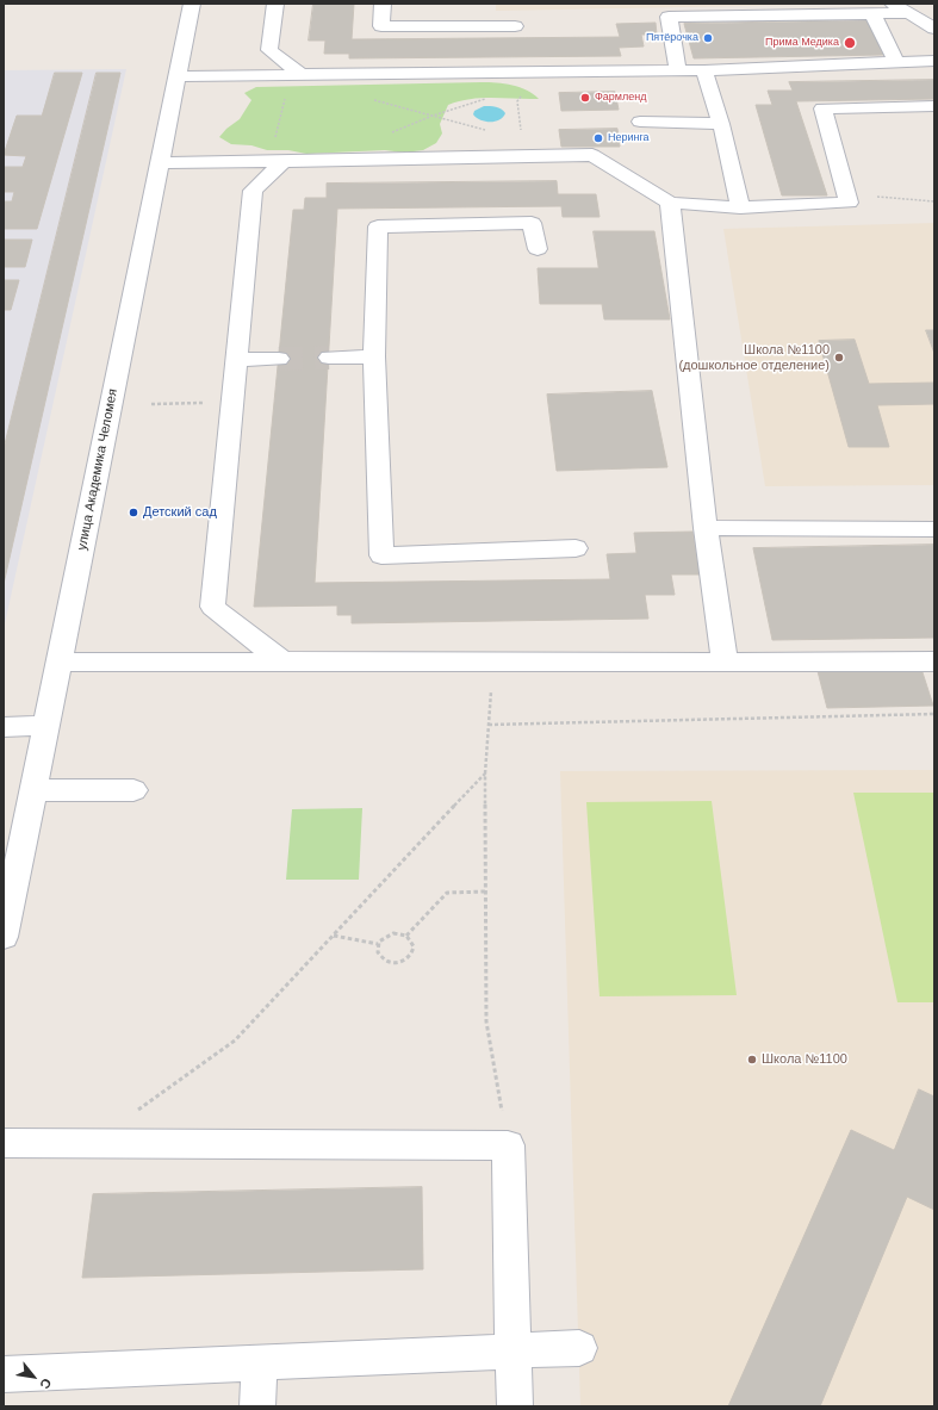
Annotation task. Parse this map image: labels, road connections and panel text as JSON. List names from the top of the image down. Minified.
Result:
{"streets":{"street":["улица Академика Челомея"]},"places":["Пятёрочка","Прима Медика","Фармленд","Неринга","Школа №1100 (дошкольное отделение)","Детский сад","Школа №1100"],"north":"bottom right"}
